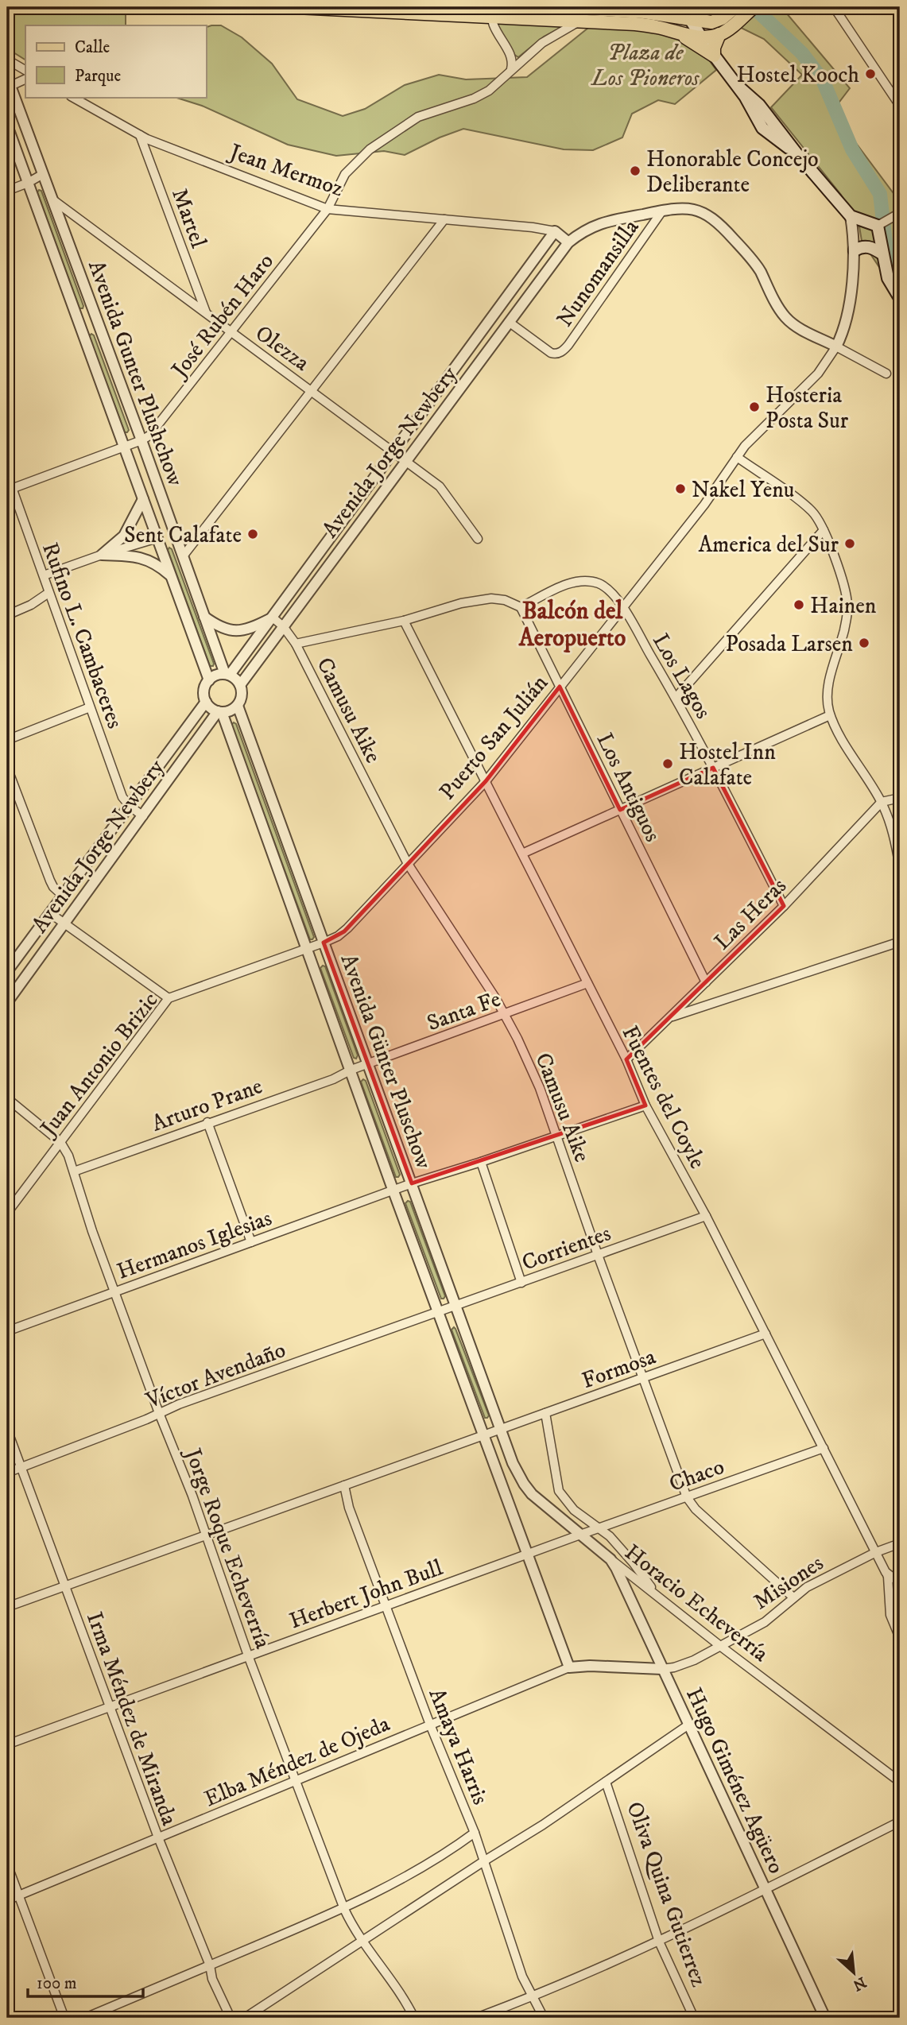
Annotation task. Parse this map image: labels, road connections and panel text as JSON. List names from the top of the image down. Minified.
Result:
{"streets":{"street":["Jean Mermoz","Martel","Nunomansilla","José Rubén Haro","Olezza","Avenida Gunter Plushchow","Avenida Jorge Newbery","Rufino L. Cambaceres","Los Lagos","Camusu Aike","Puerto San Julián","Los Antiguos","Las Heras","Santa Fe","Avenida Günter Pluschow","Juan Antonio Brizic","Fuentes del Coyle","Arturo Prane","Hermanos Iglesias","Corrientes","Formosa","Víctor Avendaño","Chaco","Jorge Roque Echeverría","Misiones","Herbert John Bull","Horacio Echeverría","Irma Méndez de Miranda","Amaya Harris","Elba Méndez de Ojeda","Hugo Giménez Agüero","Oliva Quina Gutierrez"]},"crossings":[["Jean Mermoz","Martel"],["Jean Mermoz","José Rubén Haro"],["Jean Mermoz","Avenida Jorge Newbery"],["Martel","Olezza"],["Nunomansilla","Avenida Jorge Newbery"],["José Rubén Haro","Olezza"],["José Rubén Haro","Avenida Gunter Plushchow"],["Olezza","Avenida Gunter Plushchow"],["Olezza","Avenida Jorge Newbery"],["Avenida Gunter Plushchow","Avenida Jorge Newbery"],["Avenida Gunter Plushchow","Avenida Günter Pluschow"],["Avenida Jorge Newbery","Rufino L. Cambaceres"],["Avenida Jorge Newbery","Camusu Aike"],["Avenida Jorge Newbery","Avenida Günter Pluschow"],["Los Lagos","Puerto San Julián"],["Los Lagos","Los Antiguos"],["Los Lagos","Las Heras"],["Camusu Aike","Puerto San Julián"],["Camusu Aike","Santa Fe"],["Camusu Aike","Hermanos Iglesias"],["Camusu Aike","Corrientes"],["Camusu Aike","Formosa"],["Camusu Aike","Chaco"],["Camusu Aike","Misiones"],["Puerto San Julián","Los Antiguos"],["Puerto San Julián","Avenida Günter Pluschow"],["Puerto San Julián","Juan Antonio Brizic"],["Puerto San Julián","Fuentes del Coyle"],["Los Antiguos","Las Heras"],["Las Heras","Fuentes del Coyle"],["Santa Fe","Avenida Günter Pluschow"],["Santa Fe","Fuentes del Coyle"],["Santa Fe","Arturo Prane"],["Avenida Günter Pluschow","Juan Antonio Brizic"],["Avenida Günter Pluschow","Arturo Prane"],["Avenida Günter Pluschow","Hermanos Iglesias"],["Avenida Günter Pluschow","Corrientes"],["Avenida Günter Pluschow","Formosa"],["Avenida Günter Pluschow","Víctor Avendaño"],["Avenida Günter Pluschow","Horacio Echeverría"],["Juan Antonio Brizic","Jorge Roque Echeverría"],["Fuentes del Coyle","Hermanos Iglesias"],["Fuentes del Coyle","Corrientes"],["Fuentes del Coyle","Formosa"],["Fuentes del Coyle","Chaco"],["Fuentes del Coyle","Misiones"],["Arturo Prane","Jorge Roque Echeverría"],["Hermanos Iglesias","Jorge Roque Echeverría"],["Corrientes","Víctor Avendaño"],["Formosa","Jorge Roque Echeverría"],["Formosa","Horacio Echeverría"],["Formosa","Irma Méndez de Miranda"],["Formosa","Amaya Harris"],["Víctor Avendaño","Jorge Roque Echeverría"],["Víctor Avendaño","Irma Méndez de Miranda"],["Chaco","Herbert John Bull"],["Chaco","Horacio Echeverría"],["Jorge Roque Echeverría","Herbert John Bull"],["Jorge Roque Echeverría","Elba Méndez de Ojeda"],["Misiones","Horacio Echeverría"],["Misiones","Elba Méndez de Ojeda"],["Misiones","Hugo Giménez Agüero"],["Herbert John Bull","Horacio Echeverría"],["Herbert John Bull","Irma Méndez de Miranda"],["Herbert John Bull","Amaya Harris"],["Horacio Echeverría","Hugo Giménez Agüero"],["Irma Méndez de Miranda","Elba Méndez de Ojeda"],["Amaya Harris","Elba Méndez de Ojeda"]],"districts":["Balcón del Aeropuerto"],"parks":["Plaza de Los Pioneros"],"places":["Hostel Kooch","Honorable Concejo Deliberante","Hosteria Posta Sur","Nakel Yenu","Sent Calafate","America del Sur","Hainen","Posada Larsen","Hostel Inn Calafate"],"legend":["Calle","Parque"],"scale_bar":"100 m","north":"bottom right"}
